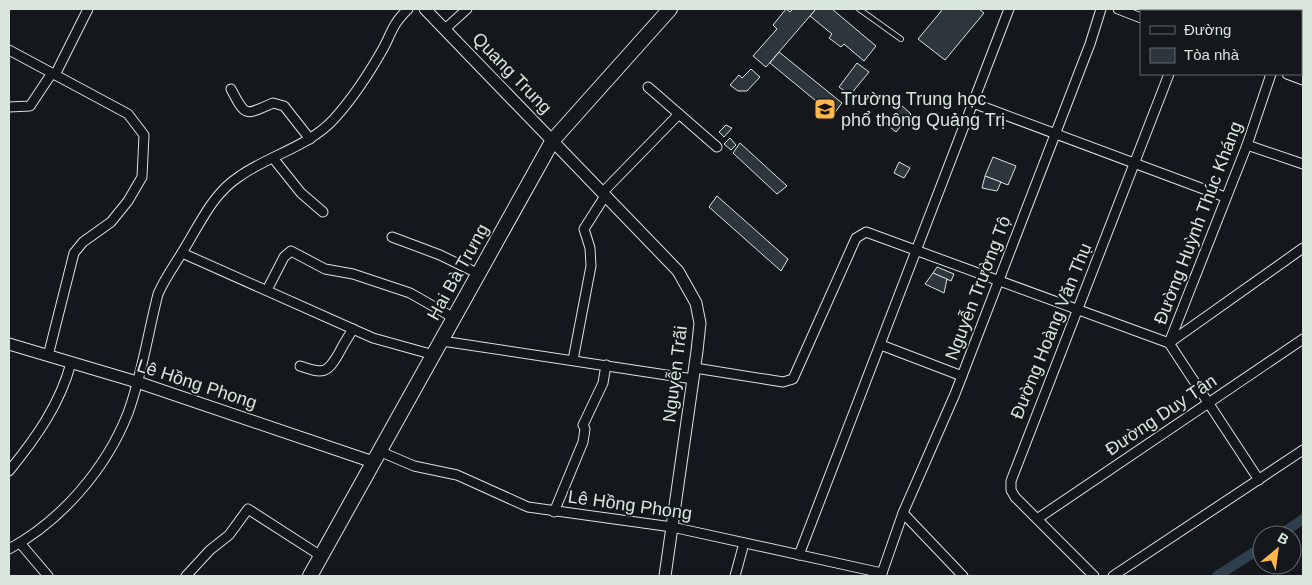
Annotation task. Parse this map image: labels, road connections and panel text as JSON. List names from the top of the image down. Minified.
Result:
{"streets":{"main road":["Hai Bà Trưng"],"street":["Quang Trung","Đường Huỳnh Thúc Kháng","Nguyễn Trường Tộ","Đường Hoàng Văn Thụ","Nguyễn Trãi","Lê Hồng Phong","Đường Duy Tân"]},"crossings":[["Quang Trung","Hai Bà Trưng"],["Quang Trung","Nguyễn Trãi"],["Đường Huỳnh Thúc Kháng","Đường Duy Tân"],["Hai Bà Trưng","Nguyễn Trãi"],["Hai Bà Trưng","Lê Hồng Phong"],["Nguyễn Trường Tộ","Lê Hồng Phong"],["Đường Hoàng Văn Thụ","Đường Duy Tân"],["Nguyễn Trãi","Lê Hồng Phong"]],"places":{"school or university":["Trường Trung học phổ thông Quảng Trị"]},"legend":["Đường","Tòa nhà"],"north":"top right"}
